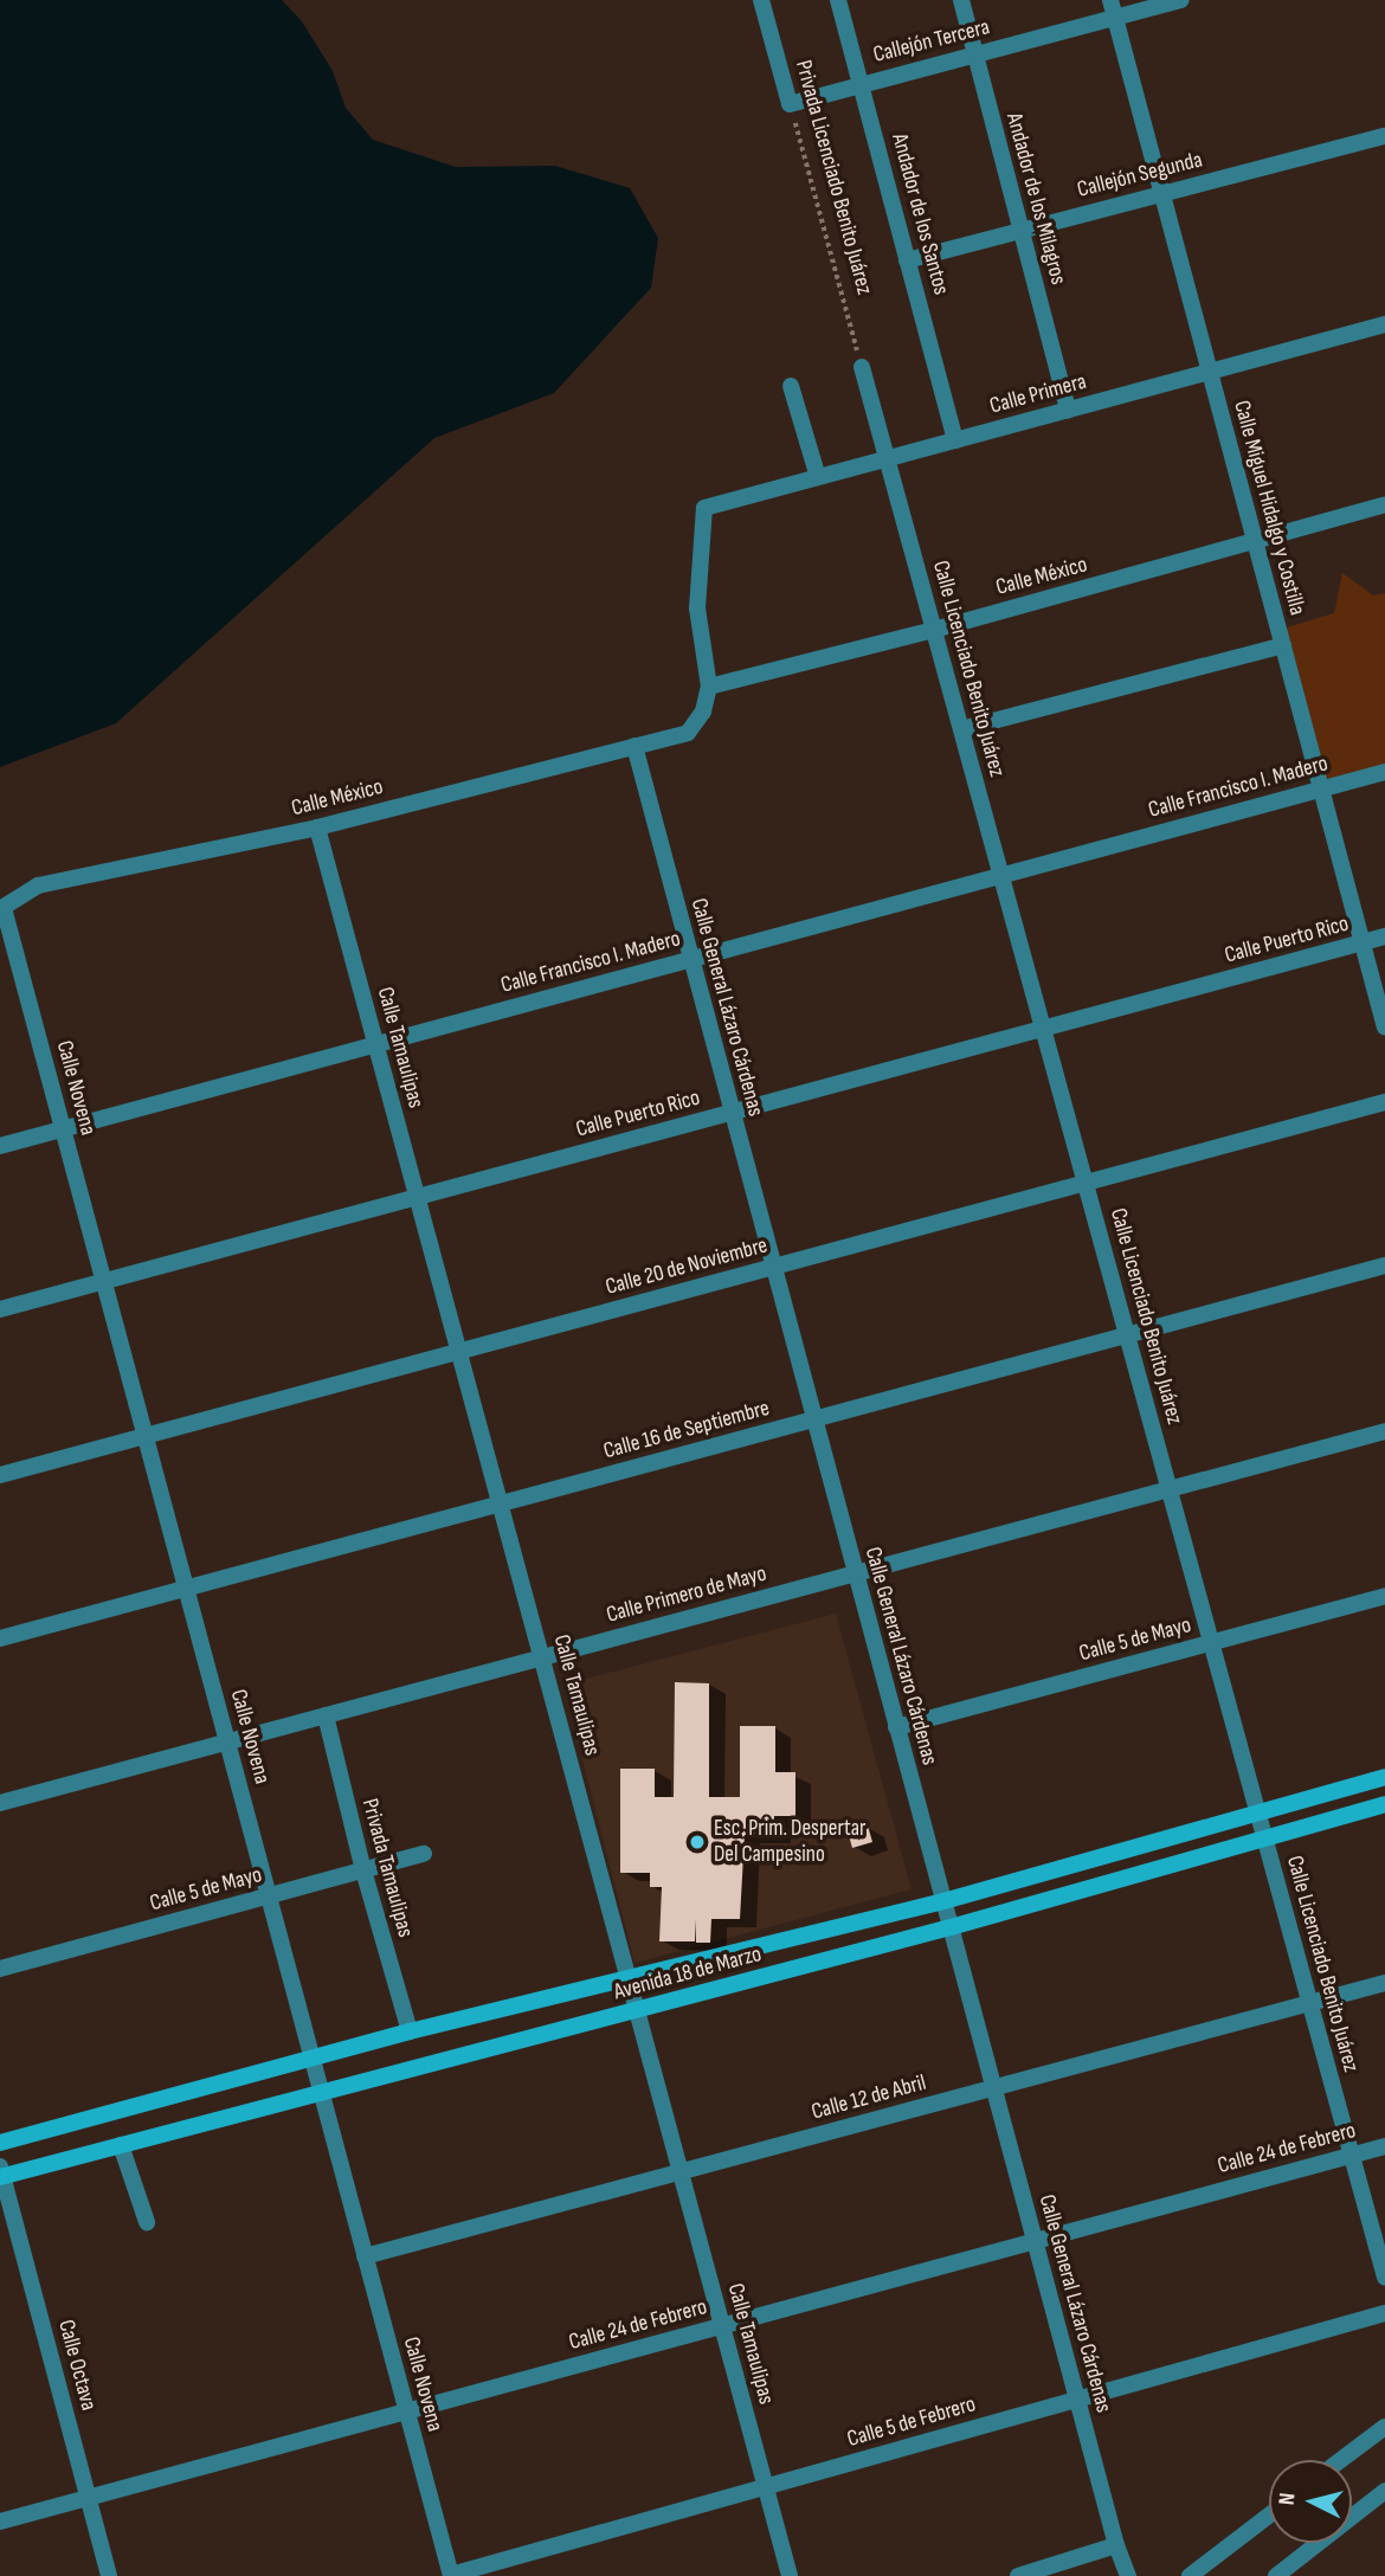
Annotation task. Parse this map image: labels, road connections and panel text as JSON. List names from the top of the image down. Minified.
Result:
{"streets":{"street":["Callejón Tercera","Callejón Segunda","Privada Licenciado Benito Juárez","Andador de los Milagros","Andador de los Santos","Calle Primera","Calle Miguel Hidalgo y Costilla","Calle México","Calle Licenciado Benito Juárez","Calle Francisco I. Madero","Calle Puerto Rico","Calle General Lázaro Cárdenas","Calle Tamaulipas","Calle Novena","Calle 20 de Noviembre","Calle 16 de Septiembre","Calle Primero de Mayo","Calle 5 de Mayo","Privada Tamaulipas","Avenida 18 de Marzo","Calle 12 de Abril","Calle 24 de Febrero","Calle Octava","Calle 5 de Febrero"]},"crossings":[["Callejón Tercera","Privada Licenciado Benito Juárez"],["Callejón Tercera","Andador de los Milagros"],["Callejón Tercera","Andador de los Santos"],["Callejón Tercera","Calle Miguel Hidalgo y Costilla"],["Callejón Segunda","Andador de los Milagros"],["Callejón Segunda","Andador de los Santos"],["Callejón Segunda","Calle Miguel Hidalgo y Costilla"],["Privada Licenciado Benito Juárez","Calle Licenciado Benito Juárez"],["Andador de los Milagros","Calle Primera"],["Andador de los Santos","Calle Primera"],["Calle Primera","Calle Miguel Hidalgo y Costilla"],["Calle Primera","Calle México"],["Calle Primera","Calle Licenciado Benito Juárez"],["Calle Miguel Hidalgo y Costilla","Calle México"],["Calle Miguel Hidalgo y Costilla","Calle Francisco I. Madero"],["Calle Miguel Hidalgo y Costilla","Calle Puerto Rico"],["Calle México","Calle Licenciado Benito Juárez"],["Calle México","Calle General Lázaro Cárdenas"],["Calle México","Calle Tamaulipas"],["Calle México","Calle Novena"],["Calle Licenciado Benito Juárez","Calle Francisco I. Madero"],["Calle Licenciado Benito Juárez","Calle Puerto Rico"],["Calle Licenciado Benito Juárez","Calle 20 de Noviembre"],["Calle Licenciado Benito Juárez","Calle 16 de Septiembre"],["Calle Licenciado Benito Juárez","Calle Primero de Mayo"],["Calle Licenciado Benito Juárez","Calle 5 de Mayo"],["Calle Licenciado Benito Juárez","Avenida 18 de Marzo"],["Calle Licenciado Benito Juárez","Calle 12 de Abril"],["Calle Licenciado Benito Juárez","Calle 24 de Febrero"],["Calle Francisco I. Madero","Calle General Lázaro Cárdenas"],["Calle Francisco I. Madero","Calle Tamaulipas"],["Calle Francisco I. Madero","Calle Novena"],["Calle Puerto Rico","Calle General Lázaro Cárdenas"],["Calle Puerto Rico","Calle Tamaulipas"],["Calle Puerto Rico","Calle Novena"],["Calle General Lázaro Cárdenas","Calle 20 de Noviembre"],["Calle General Lázaro Cárdenas","Calle 16 de Septiembre"],["Calle General Lázaro Cárdenas","Calle Primero de Mayo"],["Calle General Lázaro Cárdenas","Calle 5 de Mayo"],["Calle General Lázaro Cárdenas","Avenida 18 de Marzo"],["Calle General Lázaro Cárdenas","Calle 12 de Abril"],["Calle General Lázaro Cárdenas","Calle 24 de Febrero"],["Calle General Lázaro Cárdenas","Calle 5 de Febrero"],["Calle Tamaulipas","Calle 20 de Noviembre"],["Calle Tamaulipas","Calle 16 de Septiembre"],["Calle Tamaulipas","Calle Primero de Mayo"],["Calle Tamaulipas","Avenida 18 de Marzo"],["Calle Tamaulipas","Calle 12 de Abril"],["Calle Tamaulipas","Calle 24 de Febrero"],["Calle Tamaulipas","Calle 5 de Febrero"],["Calle Novena","Calle 20 de Noviembre"],["Calle Novena","Calle 16 de Septiembre"],["Calle Novena","Calle Primero de Mayo"],["Calle Novena","Calle 5 de Mayo"],["Calle Novena","Avenida 18 de Marzo"],["Calle Novena","Calle 12 de Abril"],["Calle Novena","Calle 24 de Febrero"],["Calle Novena","Calle 5 de Febrero"],["Calle Primero de Mayo","Privada Tamaulipas"],["Calle 5 de Mayo","Privada Tamaulipas"],["Privada Tamaulipas","Avenida 18 de Marzo"],["Avenida 18 de Marzo","Calle Octava"],["Calle 24 de Febrero","Calle Octava"]],"places":["Esc. Prim. Despertar Del Campesino"],"north":"left"}
